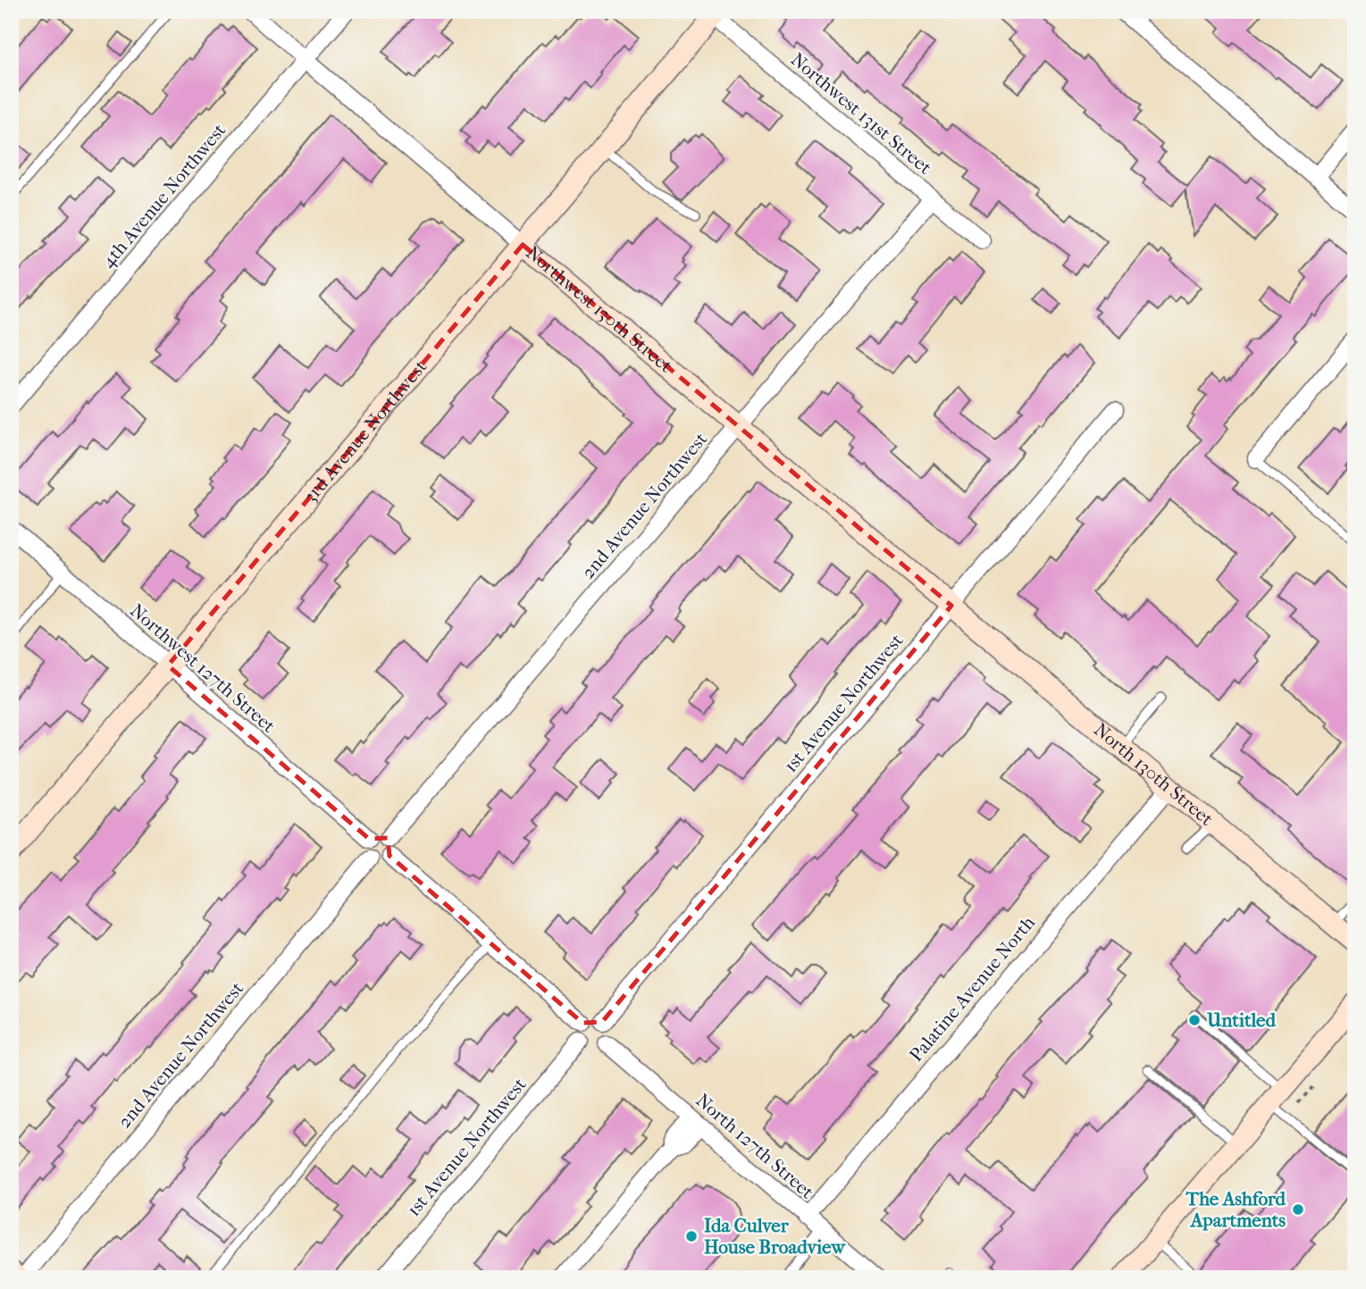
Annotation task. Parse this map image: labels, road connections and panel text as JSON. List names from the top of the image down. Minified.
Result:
{"streets":{"street":["Northwest 131st Street","4th Avenue Northwest","Northwest 130th Street","3rd Avenue Northwest","2nd Avenue Northwest","Northwest 127th Street","1st Avenue Northwest","North 130th Street","Palatine Avenue North","North 127th Street"]},"crossings":[["Northwest 131st Street","3rd Avenue Northwest"],["Northwest 131st Street","2nd Avenue Northwest"],["4th Avenue Northwest","Northwest 130th Street"],["Northwest 130th Street","3rd Avenue Northwest"],["Northwest 130th Street","2nd Avenue Northwest"],["Northwest 130th Street","1st Avenue Northwest"],["Northwest 130th Street","North 130th Street"],["3rd Avenue Northwest","Northwest 127th Street"],["2nd Avenue Northwest","Northwest 127th Street"],["1st Avenue Northwest","North 130th Street"],["1st Avenue Northwest","North 127th Street"],["North 130th Street","Palatine Avenue North"],["Palatine Avenue North","North 127th Street"]],"places":["Untitled","The Ashford Apartments","Ida Culver House Broadview"]}
